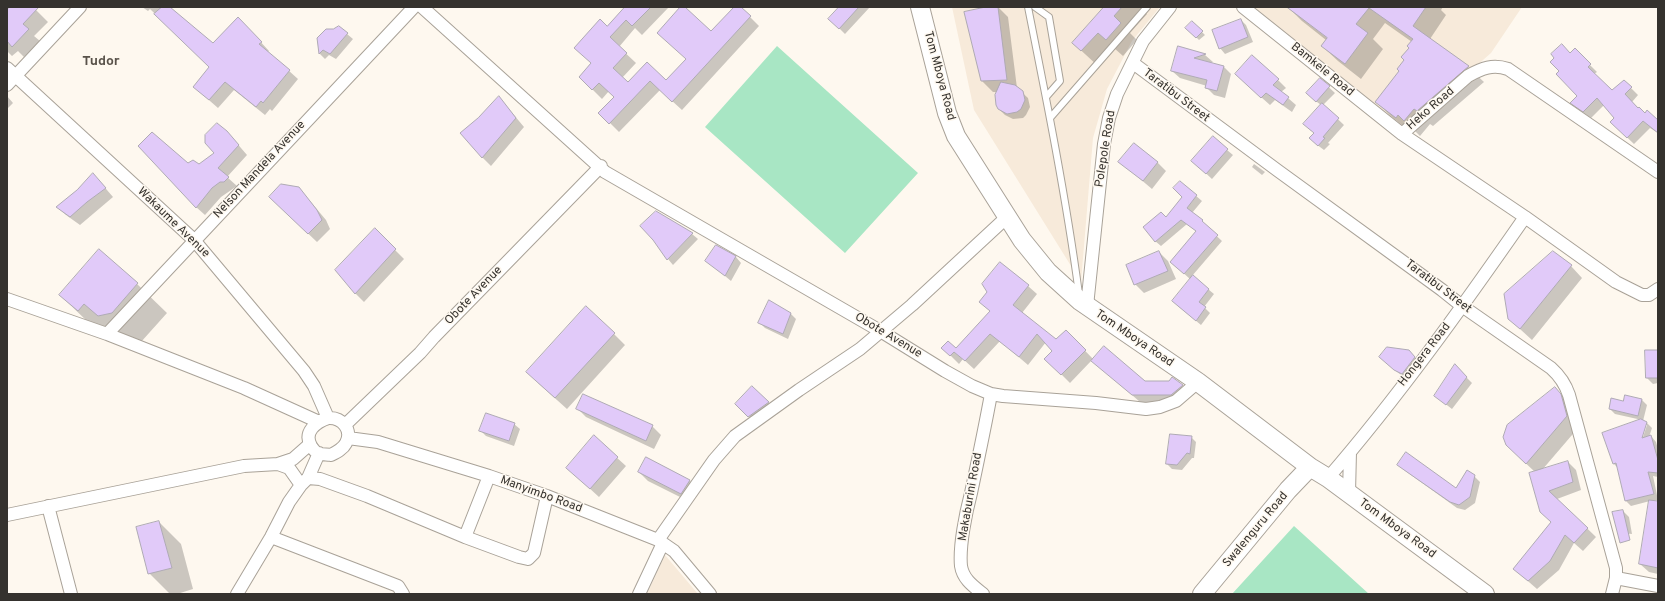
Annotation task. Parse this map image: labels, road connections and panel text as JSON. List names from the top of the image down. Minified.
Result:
{"streets":{"main road":["Tom Mboya Road","Swalenguru Road"],"street":["Bamkele Road","Taratibu Street","Heko Road","Polepole Road","Nelson Mandela Avenue","Wakaume Avenue","Obote Avenue","Hongera Road","Manyimbo Road","Makaburini Road"]},"crossings":[["Bamkele Road","Heko Road"],["Tom Mboya Road","Polepole Road"],["Tom Mboya Road","Obote Avenue"],["Tom Mboya Road","Hongera Road"],["Tom Mboya Road","Swalenguru Road"],["Taratibu Street","Polepole Road"],["Taratibu Street","Hongera Road"],["Heko Road","Hongera Road"],["Nelson Mandela Avenue","Wakaume Avenue"],["Wakaume Avenue","Obote Avenue"],["Wakaume Avenue","Manyimbo Road"],["Obote Avenue","Manyimbo Road"],["Obote Avenue","Makaburini Road"]],"districts":["Tudor"]}
